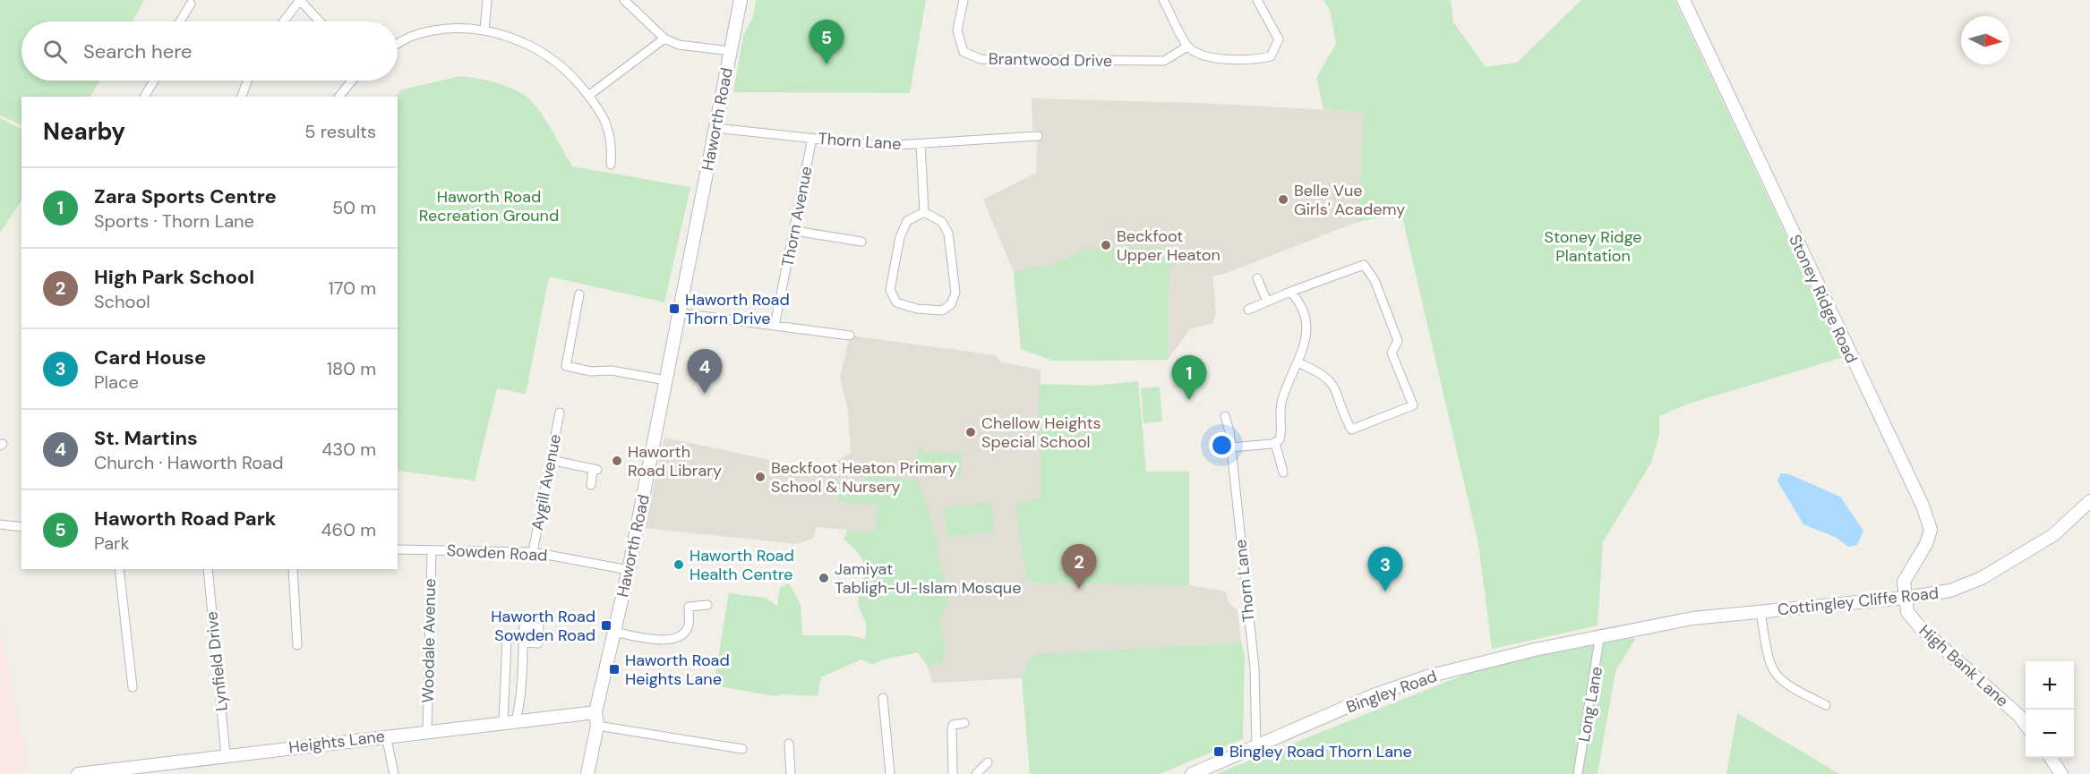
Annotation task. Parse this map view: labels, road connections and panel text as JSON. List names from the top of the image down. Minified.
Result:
{"streets":{"main road":["Haworth Road","Stoney Ridge Road","Cottingley Cliffe Road","High Bank Lane","Bingley Road","Heights Lane"],"street":["Brantwood Drive","Thorn Lane","Thorn Avenue","Aygill Avenue","Sowden Road","Woodale Avenue","Lynfield Drive","Long Lane"]},"crossings":[["Haworth Road","Thorn Lane"],["Haworth Road","Sowden Road"],["Haworth Road","Heights Lane"],["Thorn Lane","Thorn Avenue"],["Thorn Lane","Bingley Road"],["Stoney Ridge Road","Cottingley Cliffe Road"],["Stoney Ridge Road","High Bank Lane"],["Aygill Avenue","Sowden Road"],["Sowden Road","Woodale Avenue"],["Cottingley Cliffe Road","High Bank Lane"],["Cottingley Cliffe Road","Bingley Road"],["Cottingley Cliffe Road","Long Lane"],["Woodale Avenue","Heights Lane"],["Lynfield Drive","Heights Lane"],["Bingley Road","Long Lane"]],"parks":["Haworth Road Recreation Ground","Stoney Ridge Plantation"],"places":{"other":["Belle Vue Girls' Academy","Beckfoot Upper Heaton","Chellow Heights Special School","Haworth Road Library","Beckfoot Heaton Primary School & Nursery","Haworth Road Health Centre","Jamiyat Tabligh-Ul-Islam Mosque"],"transit":["Haworth Road Thorn Drive","Haworth Road Sowden Road","Haworth Road Heights Lane","Bingley Road Thorn Lane"]},"north":"right","page":{"pins":["5","4","1","2","3"],"search":"Search here","heading":["Nearby","5 results"],"list":[{"mark":"1","name":"Zara Sports Centre","note":"Sports · Thorn Lane","value":"50 m"},{"mark":"2","name":"High Park School","note":"School","value":"170 m"},{"mark":"3","name":"Card House","note":"Place","value":"180 m"},{"mark":"4","name":"St. Martins","note":"Church · Haworth Road","value":"430 m"},{"mark":"5","name":"Haworth Road Park","note":"Park","value":"460 m"}],"map_buttons":["+","−"]}}
